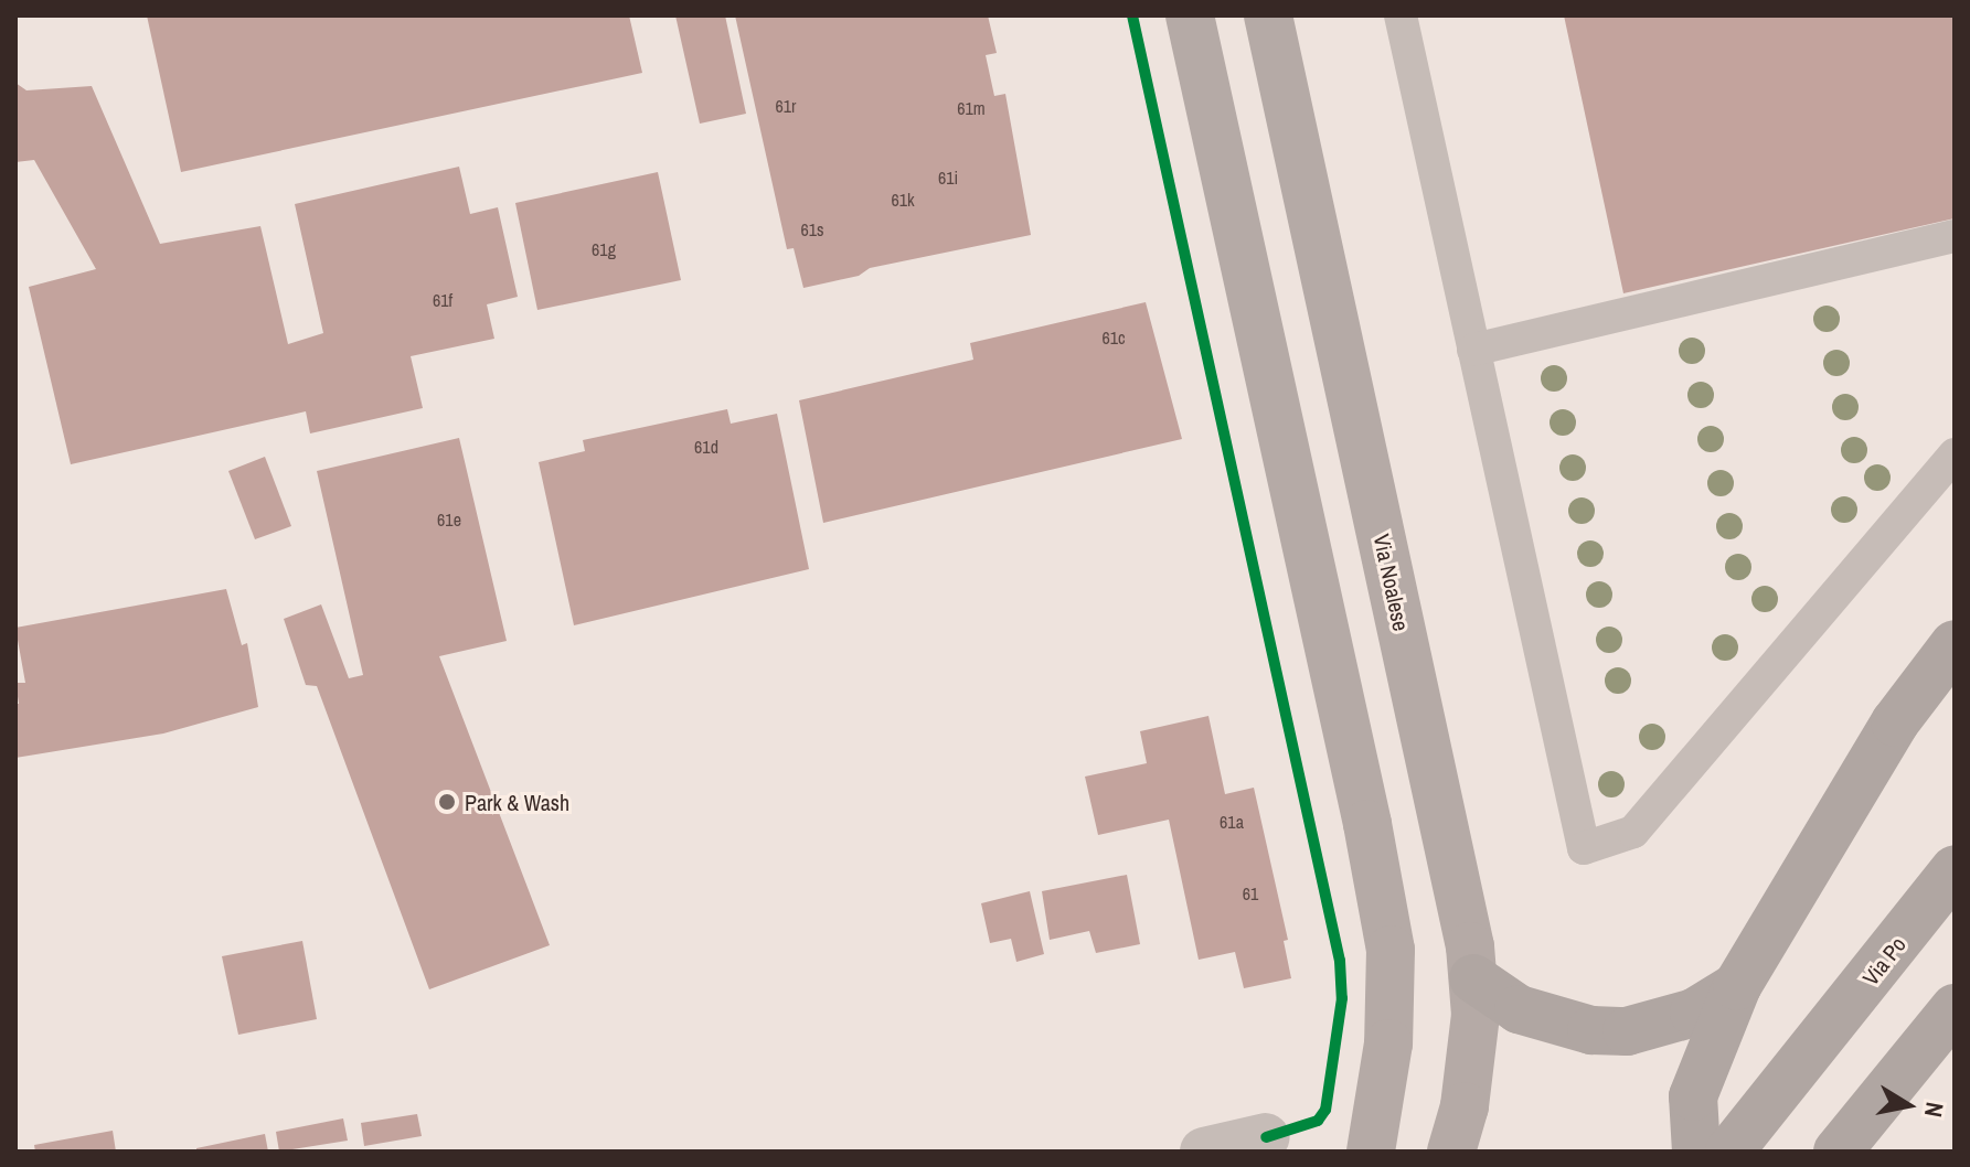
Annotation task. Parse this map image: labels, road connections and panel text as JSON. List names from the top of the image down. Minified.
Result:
{"streets":{"highway":["Via Po"],"main road":["Via Noalese"]},"places":["Park & Wash"],"house_numbers":["61r","61m","61i","61k","61s","61g","61f","61c","61d","61e","61a","61"],"north":"right"}
